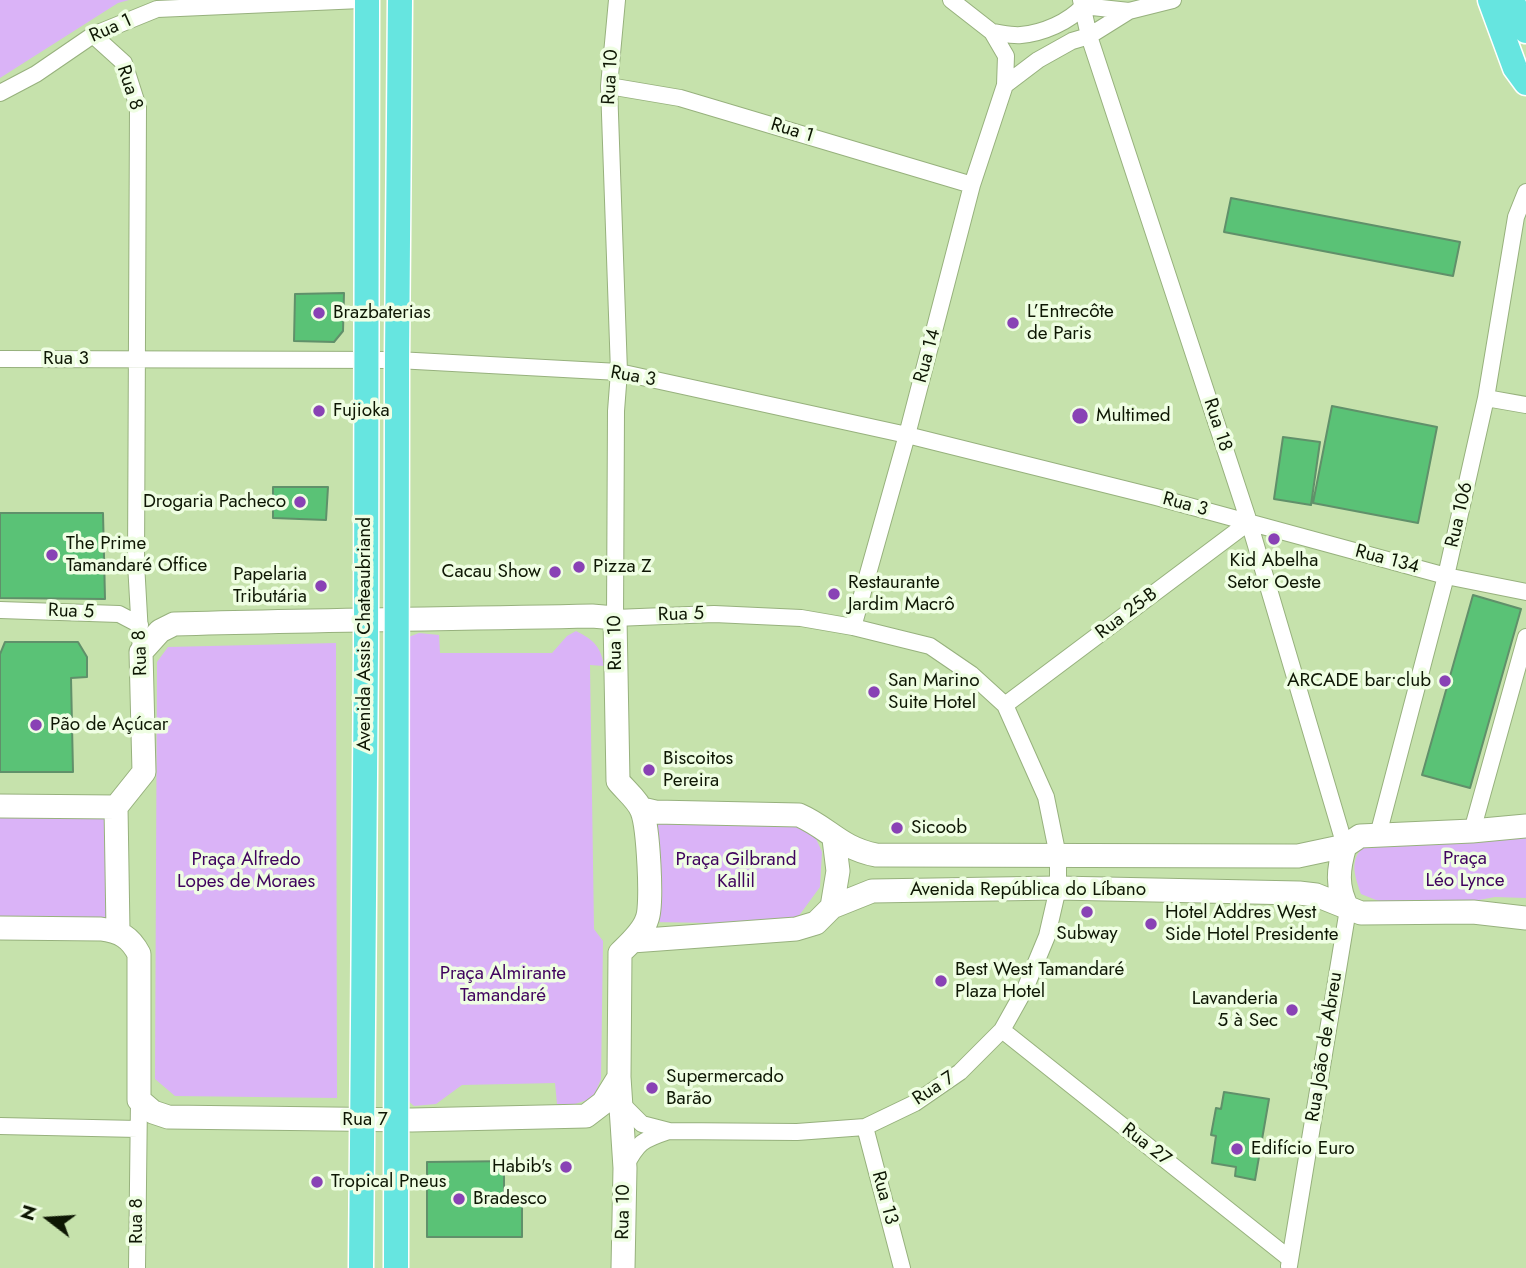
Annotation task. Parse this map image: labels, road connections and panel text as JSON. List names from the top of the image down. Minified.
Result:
{"streets":{"main road":["Rua 10","Rua 8","Rua 5","Avenida Assis Chateaubriand","Avenida República do Líbano","Rua 7"],"street":["Rua 1","Rua 14","Rua 3","Rua 18","Rua 106","Rua 134","Rua 25-B","Rua João de Abreu","Rua 27","Rua 13"]},"crossings":[["Rua 1","Rua 10"],["Rua 1","Rua 8"],["Rua 1","Rua 14"],["Rua 10","Rua 3"],["Rua 10","Rua 5"],["Rua 10","Avenida República do Líbano"],["Rua 10","Rua 7"],["Rua 8","Rua 3"],["Rua 8","Rua 5"],["Rua 8","Rua 7"],["Rua 14","Rua 3"],["Rua 14","Rua 5"],["Rua 3","Rua 18"],["Rua 3","Rua 134"],["Rua 3","Rua 25-B"],["Rua 3","Avenida Assis Chateaubriand"],["Rua 18","Rua 134"],["Rua 18","Rua 25-B"],["Rua 18","Avenida República do Líbano"],["Rua 106","Rua 134"],["Rua 106","Avenida República do Líbano"],["Rua 134","Rua 25-B"],["Rua 5","Rua 25-B"],["Rua 5","Avenida Assis Chateaubriand"],["Rua 5","Avenida República do Líbano"],["Rua 5","Rua 7"],["Avenida Assis Chateaubriand","Rua 7"],["Avenida República do Líbano","Rua João de Abreu"],["Avenida República do Líbano","Rua 7"],["Rua João de Abreu","Rua 27"],["Rua 7","Rua 27"],["Rua 7","Rua 13"]],"parks":["Praça Léo Lynce","Praça Alfredo Lopes de Moraes","Praça Gilbrand Kallil","Praça Almirante Tamandaré"],"places":["Brazbaterias","L’Entrecôte de Paris","Fujioka","Multimed","Drogaria Pacheco","Kid Abelha Setor Oeste","The Prime Tamandaré Office","Pizza Z","Cacau Show","Papelaria Tributária","Restaurante Jardim Macrô","ARCADE bar•club","San Marino Suite Hotel","Pão de Açúcar","Biscoitos Pereira","Sicoob","Subway","Hotel Addres West Side Hotel Presidente","Best West Tamandaré Plaza Hotel","Lavanderia 5 à Sec","Supermercado Barão","Edifício Euro","Habib's","Tropical Pneus","Bradesco"],"north":"left"}
